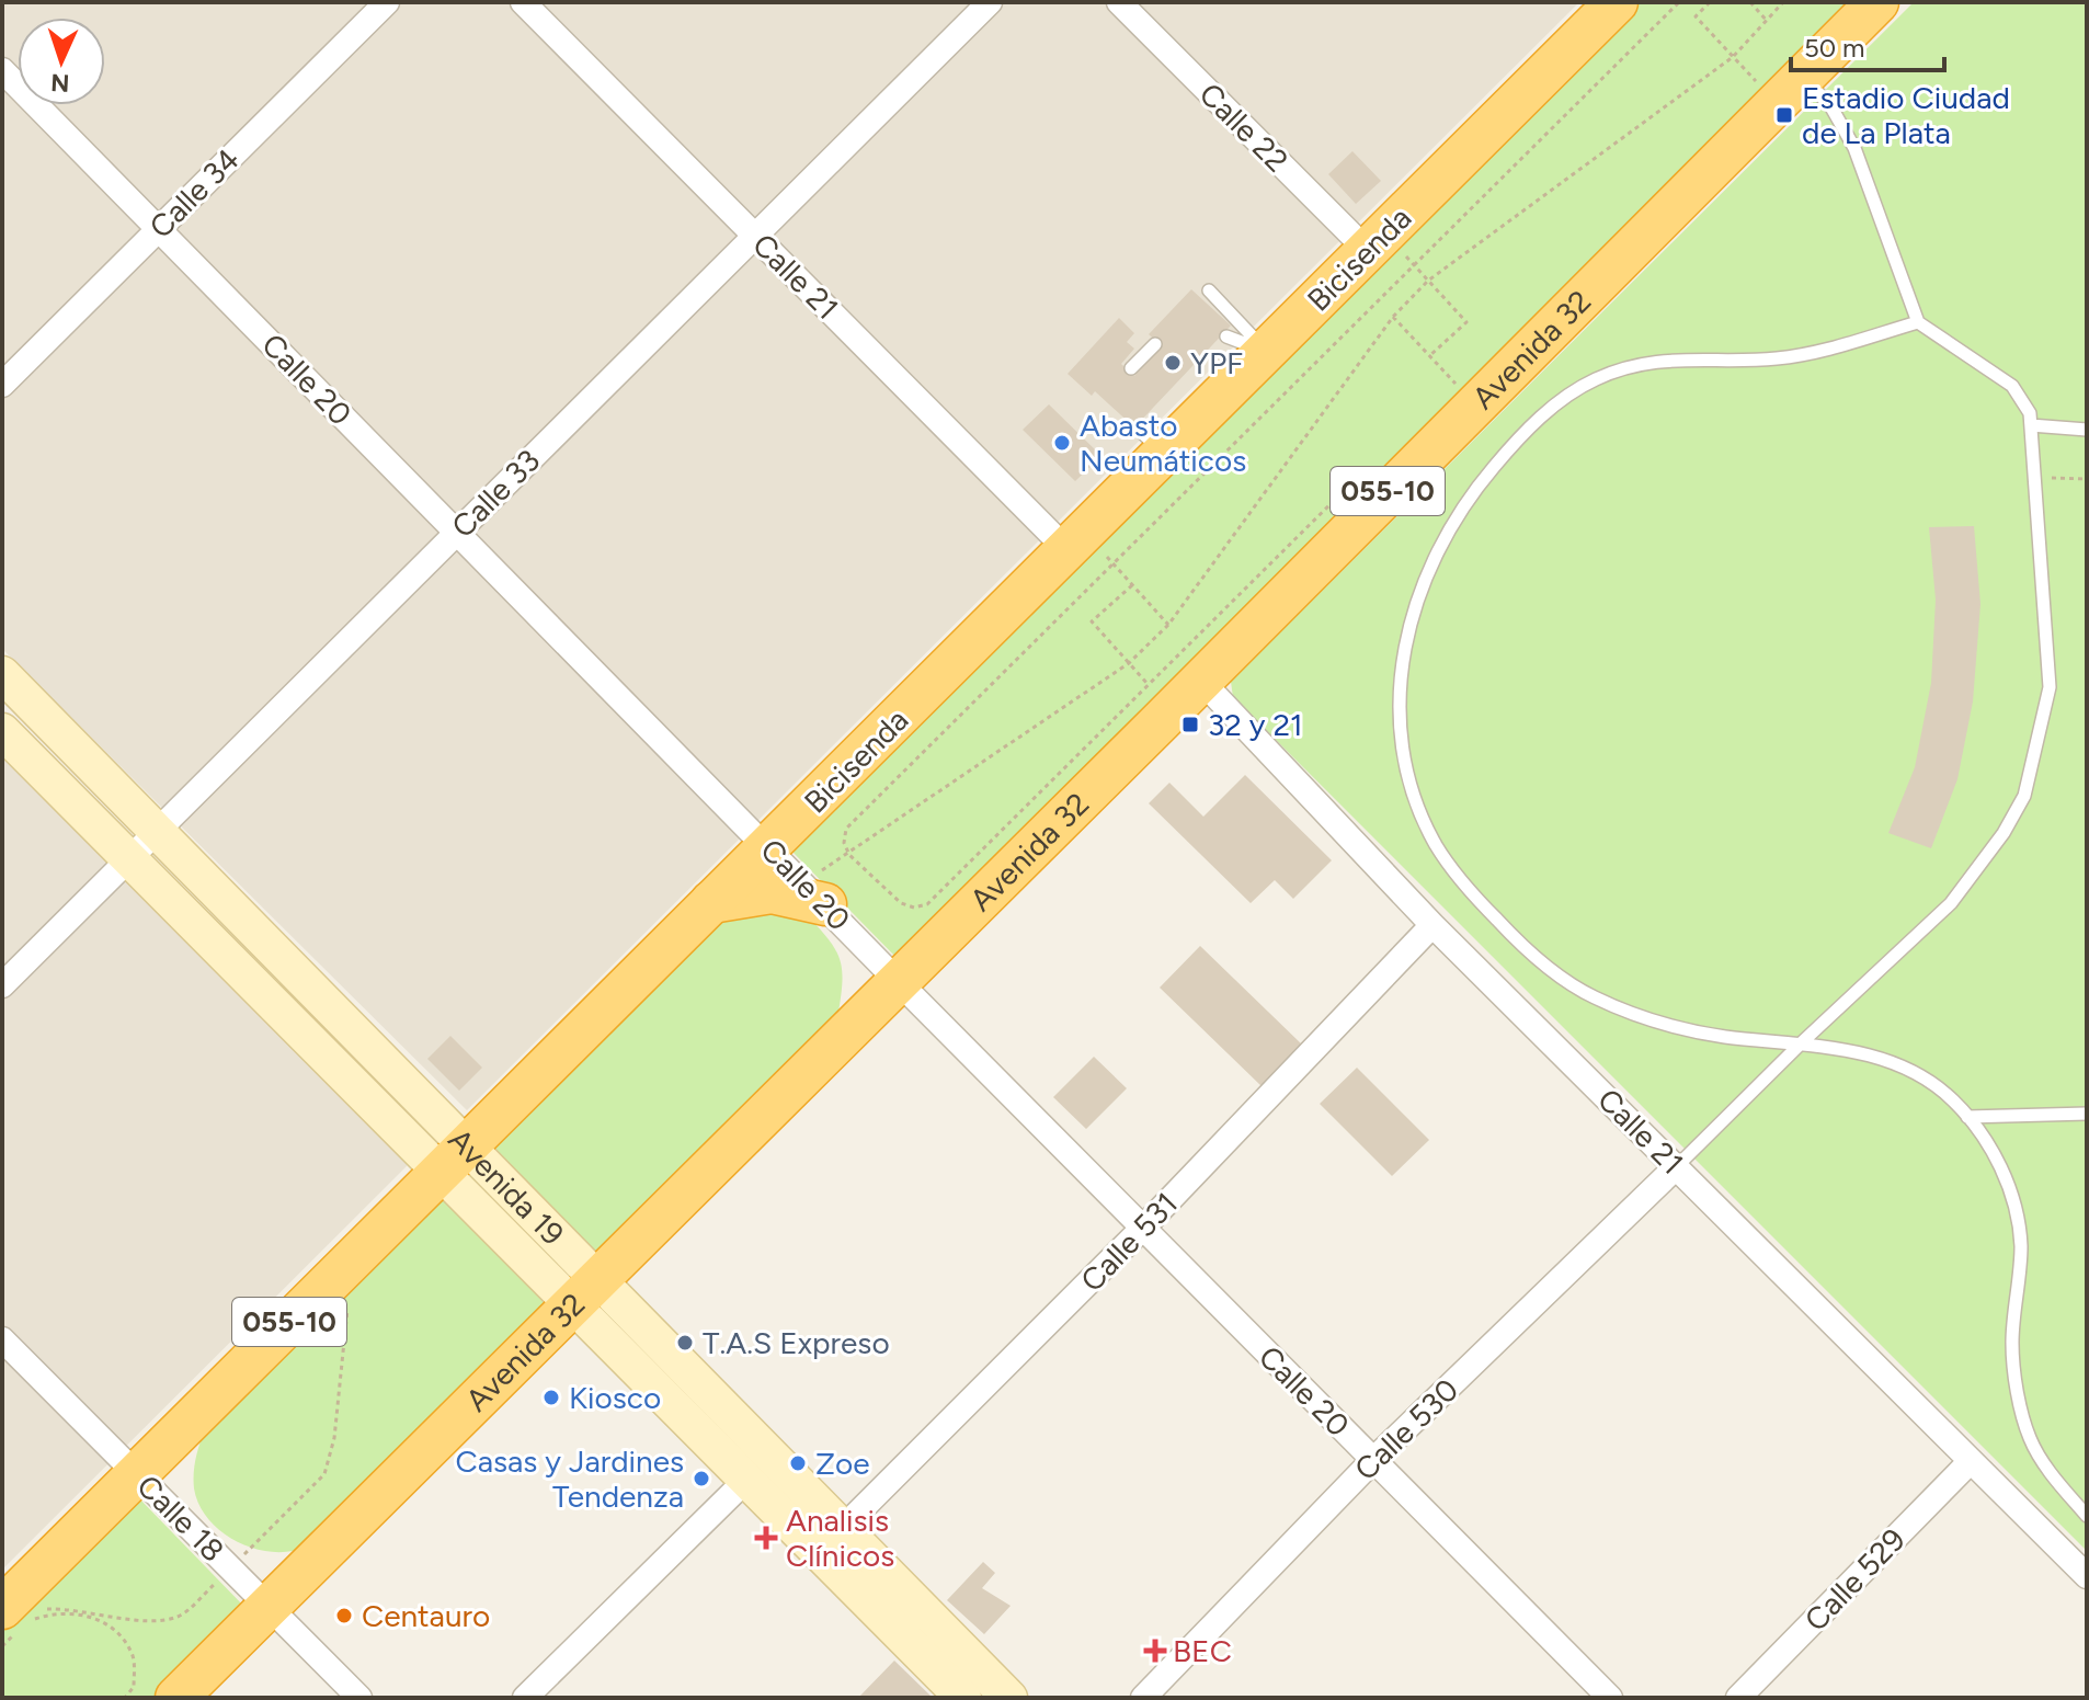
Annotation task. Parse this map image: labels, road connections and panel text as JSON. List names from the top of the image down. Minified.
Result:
{"streets":{"highway":["Avenida 32","055-10"],"main road":["Avenida 19"],"street":["Calle 22","Calle 34","Calle 21","Calle 20","Calle 33","Calle 531","Calle 530","Calle 18","Calle 529"]},"crossings":[["Calle 22","055-10"],["Calle 34","Calle 20"],["Calle 21","Avenida 32"],["Calle 21","055-10"],["Calle 21","Calle 33"],["Calle 21","Calle 531"],["Calle 21","Calle 530"],["Calle 21","Calle 529"],["Avenida 32","Calle 20"],["Avenida 32","Avenida 19"],["Avenida 32","Calle 18"],["Calle 20","055-10"],["Calle 20","Calle 33"],["Calle 20","Calle 531"],["Calle 20","Calle 530"],["055-10","Avenida 19"],["055-10","Calle 18"],["Calle 33","Avenida 19"],["Avenida 19","Calle 531"]],"places":{"transit":["Estadio Ciudad de La Plata","32 y 21"],"other":["YPF","Abasto Neumáticos","T.A.S Expreso","Kiosco","Zoe","Casas y Jardines Tendenza","Centauro"],"health":["Analisis Clínicos","BEC"]},"scale_bar":"50 m","north":"bottom"}
